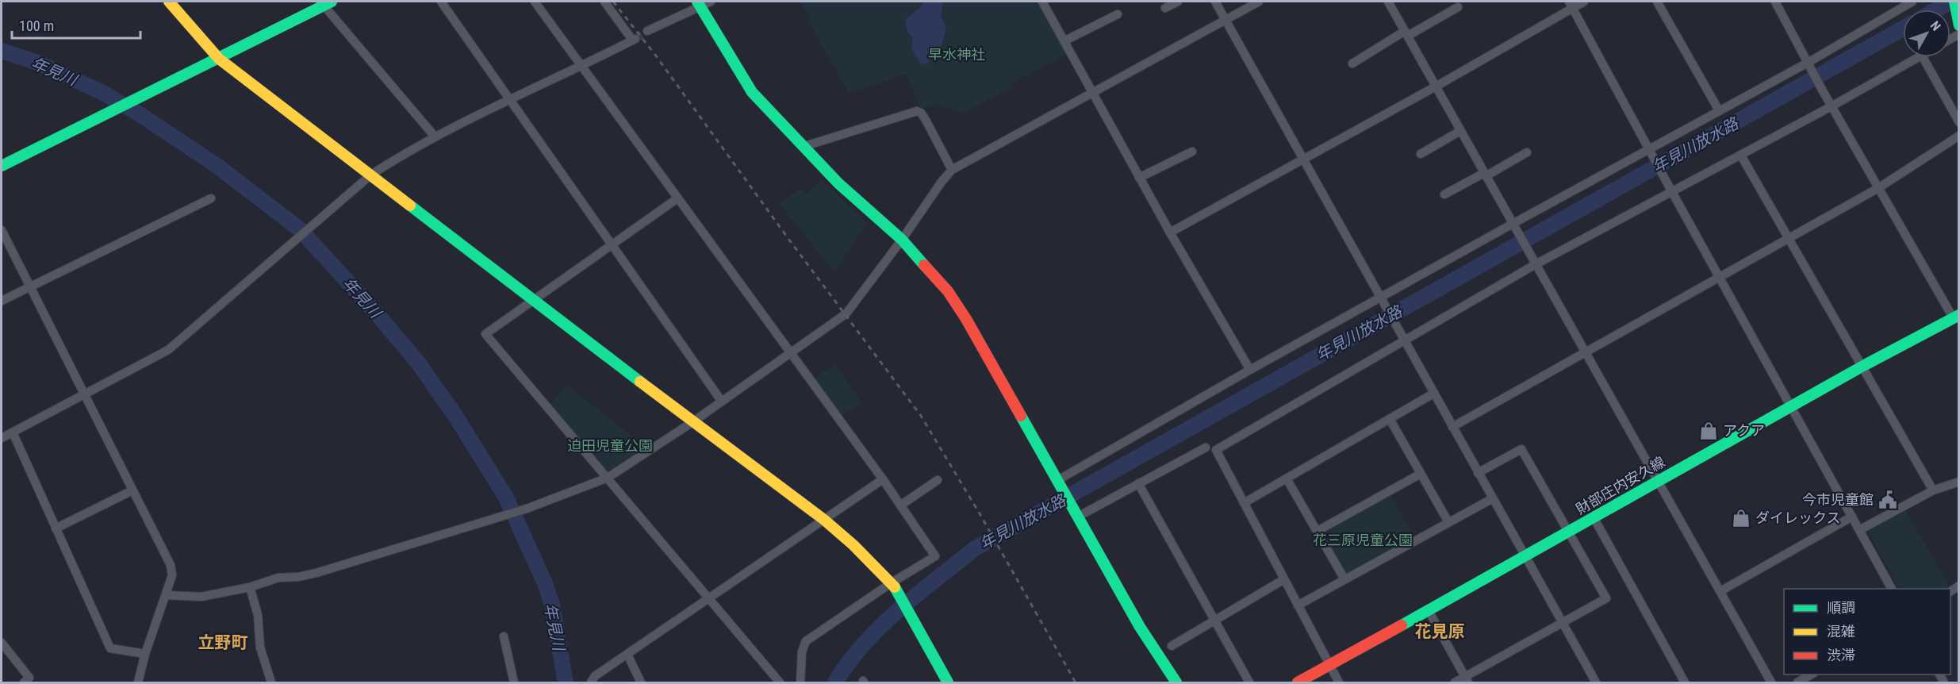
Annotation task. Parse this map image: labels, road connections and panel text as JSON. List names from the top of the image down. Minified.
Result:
{"streets":{"street":["財部庄内安久線"]},"districts":["花見原","立野町"],"water":["年見川","年見川放水路"],"parks":["早水神社","迫田児童公園","花三原児童公園"],"places":{"shop":["アクア","ダイレックス"],"public building":["今市児童館"]},"legend":["順調","混雑","渋滞"],"scale_bar":"100 m","north":"top right"}
